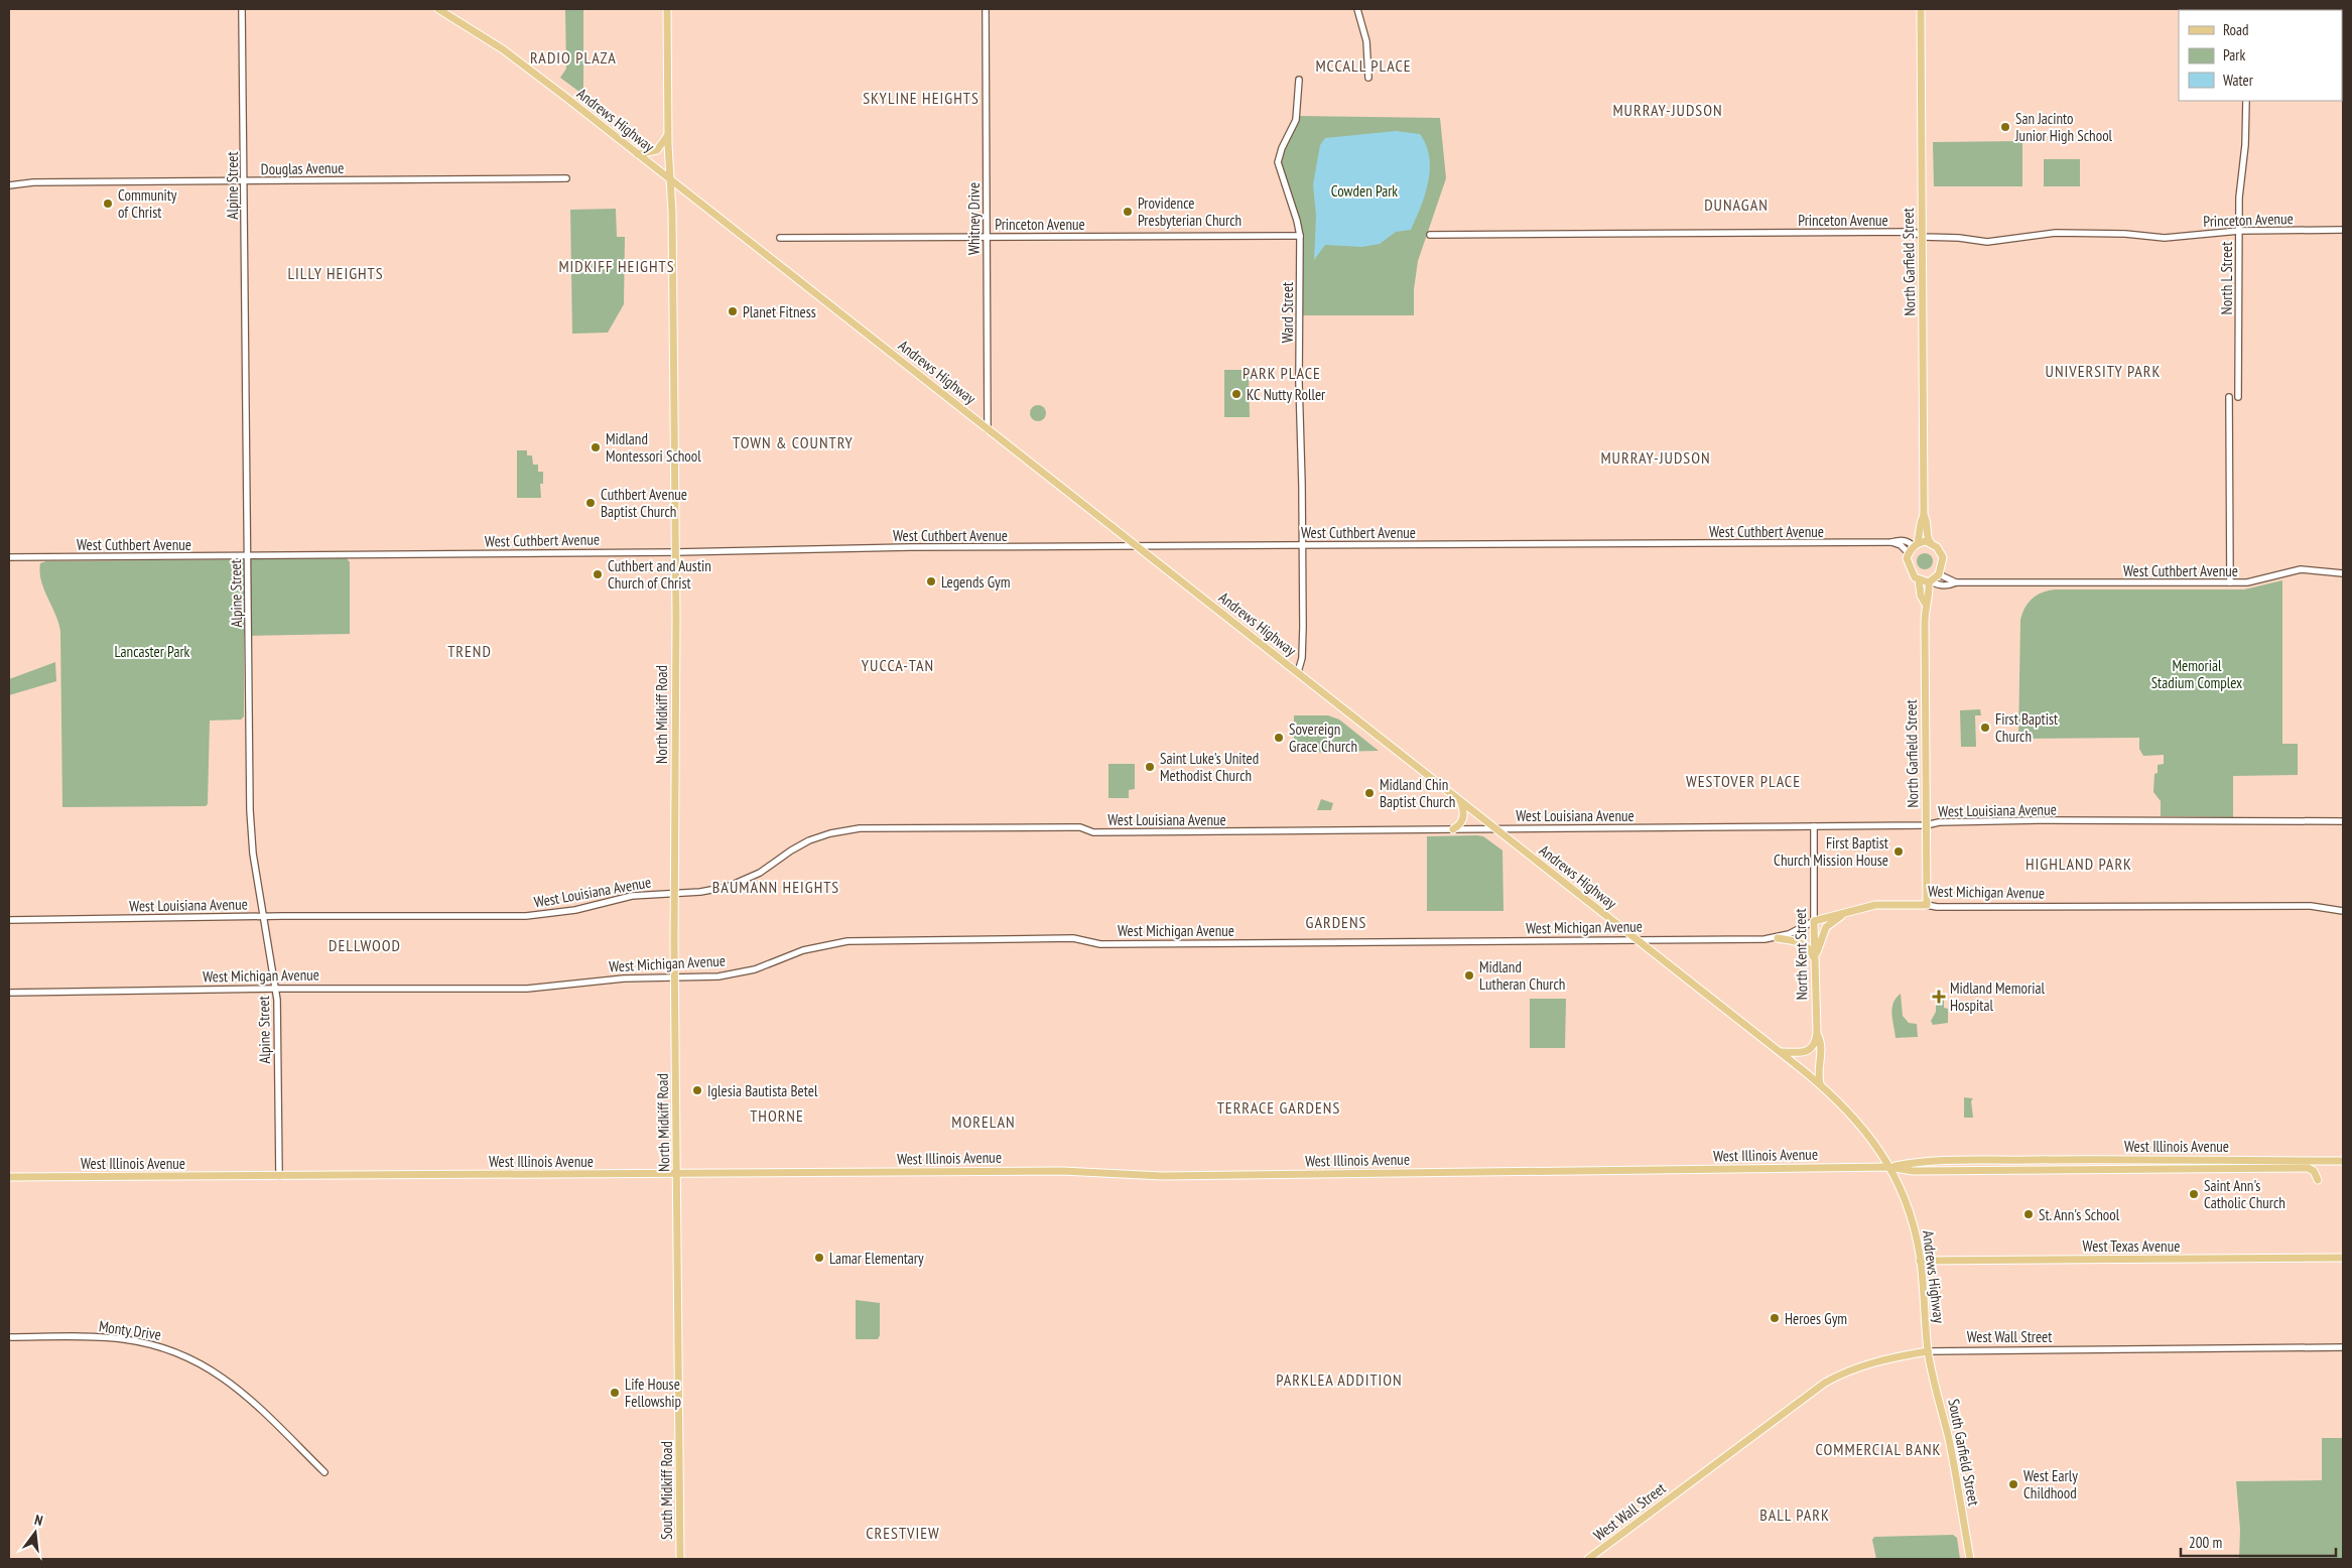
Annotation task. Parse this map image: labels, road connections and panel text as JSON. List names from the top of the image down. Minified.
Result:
{"streets":{"main road":["Andrews Highway","North Garfield Street","North Midkiff Road","West Michigan Avenue","North Kent Street","West Illinois Avenue","West Texas Avenue","West Wall Street","South Garfield Street","South Midkiff Road"],"street":["Douglas Avenue","Alpine Street","Whitney Drive","Princeton Avenue","North L Street","Ward Street","West Cuthbert Avenue","West Louisiana Avenue","Monty Drive"]},"crossings":[["Andrews Highway","Whitney Drive"],["Andrews Highway","Ward Street"],["Andrews Highway","West Cuthbert Avenue"],["Andrews Highway","North Midkiff Road"],["Andrews Highway","West Louisiana Avenue"],["Andrews Highway","West Michigan Avenue"],["Andrews Highway","North Kent Street"],["Andrews Highway","West Illinois Avenue"],["Andrews Highway","West Texas Avenue"],["Andrews Highway","West Wall Street"],["Andrews Highway","South Garfield Street"],["Douglas Avenue","Alpine Street"],["Alpine Street","West Cuthbert Avenue"],["Alpine Street","West Louisiana Avenue"],["Alpine Street","West Michigan Avenue"],["Alpine Street","West Illinois Avenue"],["Whitney Drive","Princeton Avenue"],["Princeton Avenue","North Garfield Street"],["Princeton Avenue","North L Street"],["Princeton Avenue","Ward Street"],["North Garfield Street","West Louisiana Avenue"],["North Garfield Street","West Michigan Avenue"],["Ward Street","West Cuthbert Avenue"],["West Cuthbert Avenue","North Midkiff Road"],["North Midkiff Road","West Louisiana Avenue"],["North Midkiff Road","West Michigan Avenue"],["North Midkiff Road","West Illinois Avenue"],["North Midkiff Road","South Midkiff Road"],["West Louisiana Avenue","North Kent Street"],["West Michigan Avenue","North Kent Street"],["West Wall Street","South Garfield Street"]],"districts":["RADIO PLAZA","MCCALL PLACE","SKYLINE HEIGHTS","MURRAY-JUDSON","DUNAGAN","MIDKIFF HEIGHTS","LILLY HEIGHTS","UNIVERSITY PARK","PARK PLACE","TOWN & COUNTRY","MURRAY-JUDSON","TREND","YUCCA-TAN","WESTOVER PLACE","HIGHLAND PARK","BAUMANN HEIGHTS","GARDENS","DELLWOOD","TERRACE GARDENS","THORNE","MORELAN","PARKLEA ADDITION","COMMERCIAL BANK","BALL PARK","CRESTVIEW"],"parks":["Cowden Park","Lancaster Park","Memorial Stadium Complex"],"places":{"other":["San Jacinto Junior High School","Community of Christ","Providence Presbyterian Church","Planet Fitness","KC Nutty Roller","Midland Montessori School","Cuthbert Avenue Baptist Church","Cuthbert and Austin Church of Christ","Legends Gym","First Baptist Church","Sovereign Grace Church","Saint Luke's United Methodist Church","Midland Chin Baptist Church","First Baptist Church Mission House","Midland Lutheran Church","Iglesia Bautista Betel","Saint Ann's Catholic Church","St. Ann's School","Lamar Elementary","Heroes Gym","Life House Fellowship","West Early Childhood"],"health":["Midland Memorial Hospital"]},"legend":["Road","Park","Water"],"scale_bar":"200 m","north":"top"}
